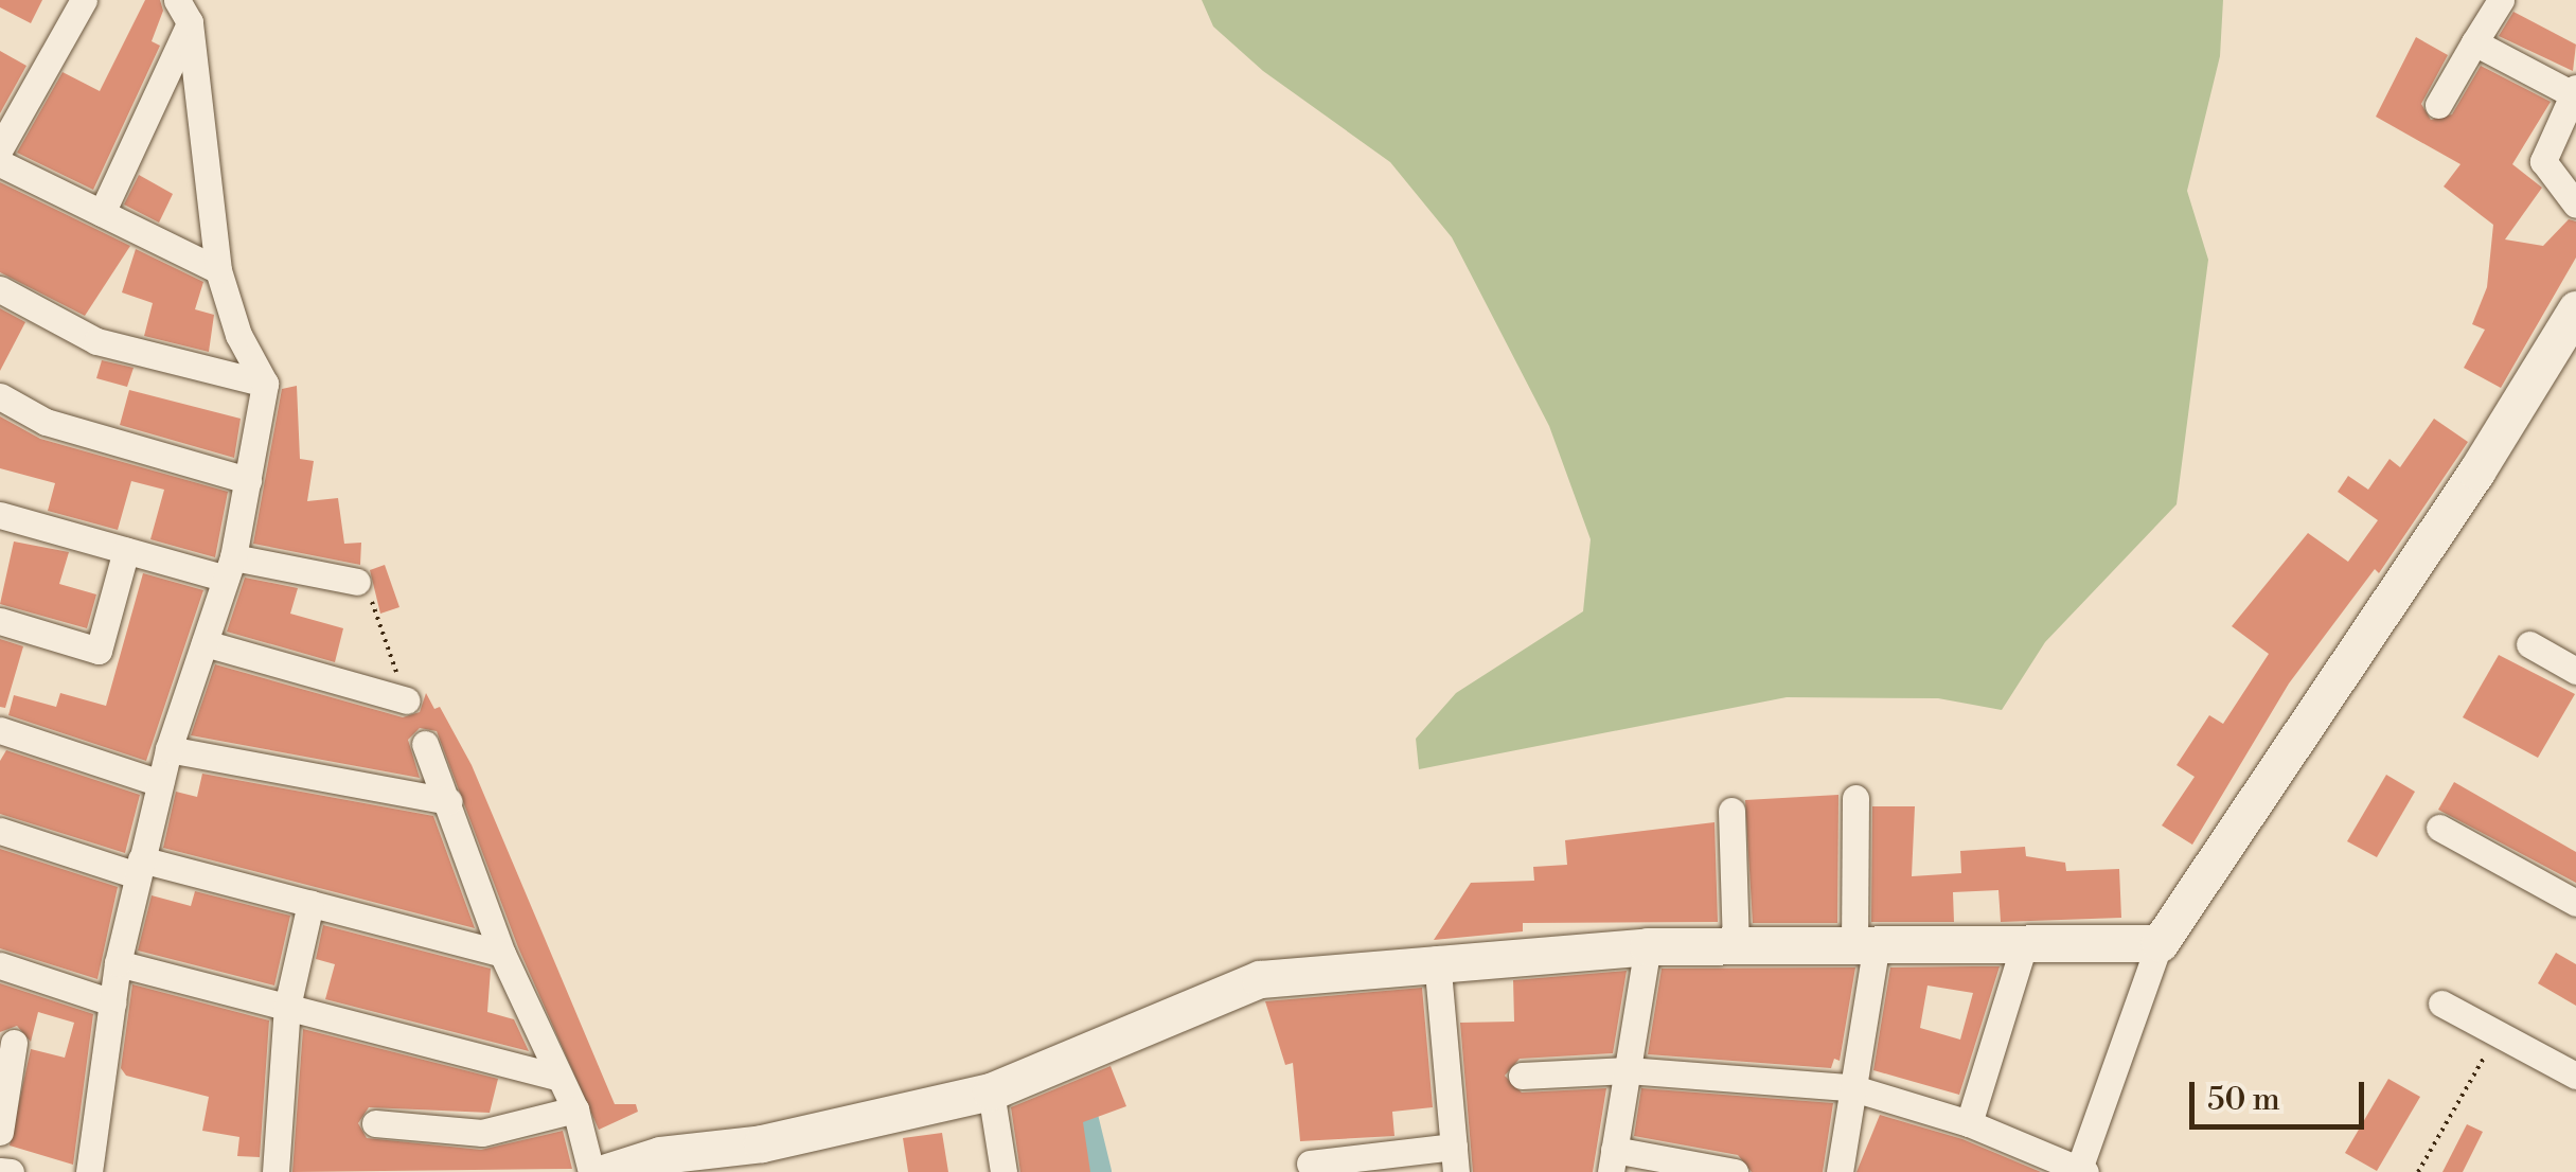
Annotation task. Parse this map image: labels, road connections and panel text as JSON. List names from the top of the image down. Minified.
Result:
{"scale_bar":"50 m"}
